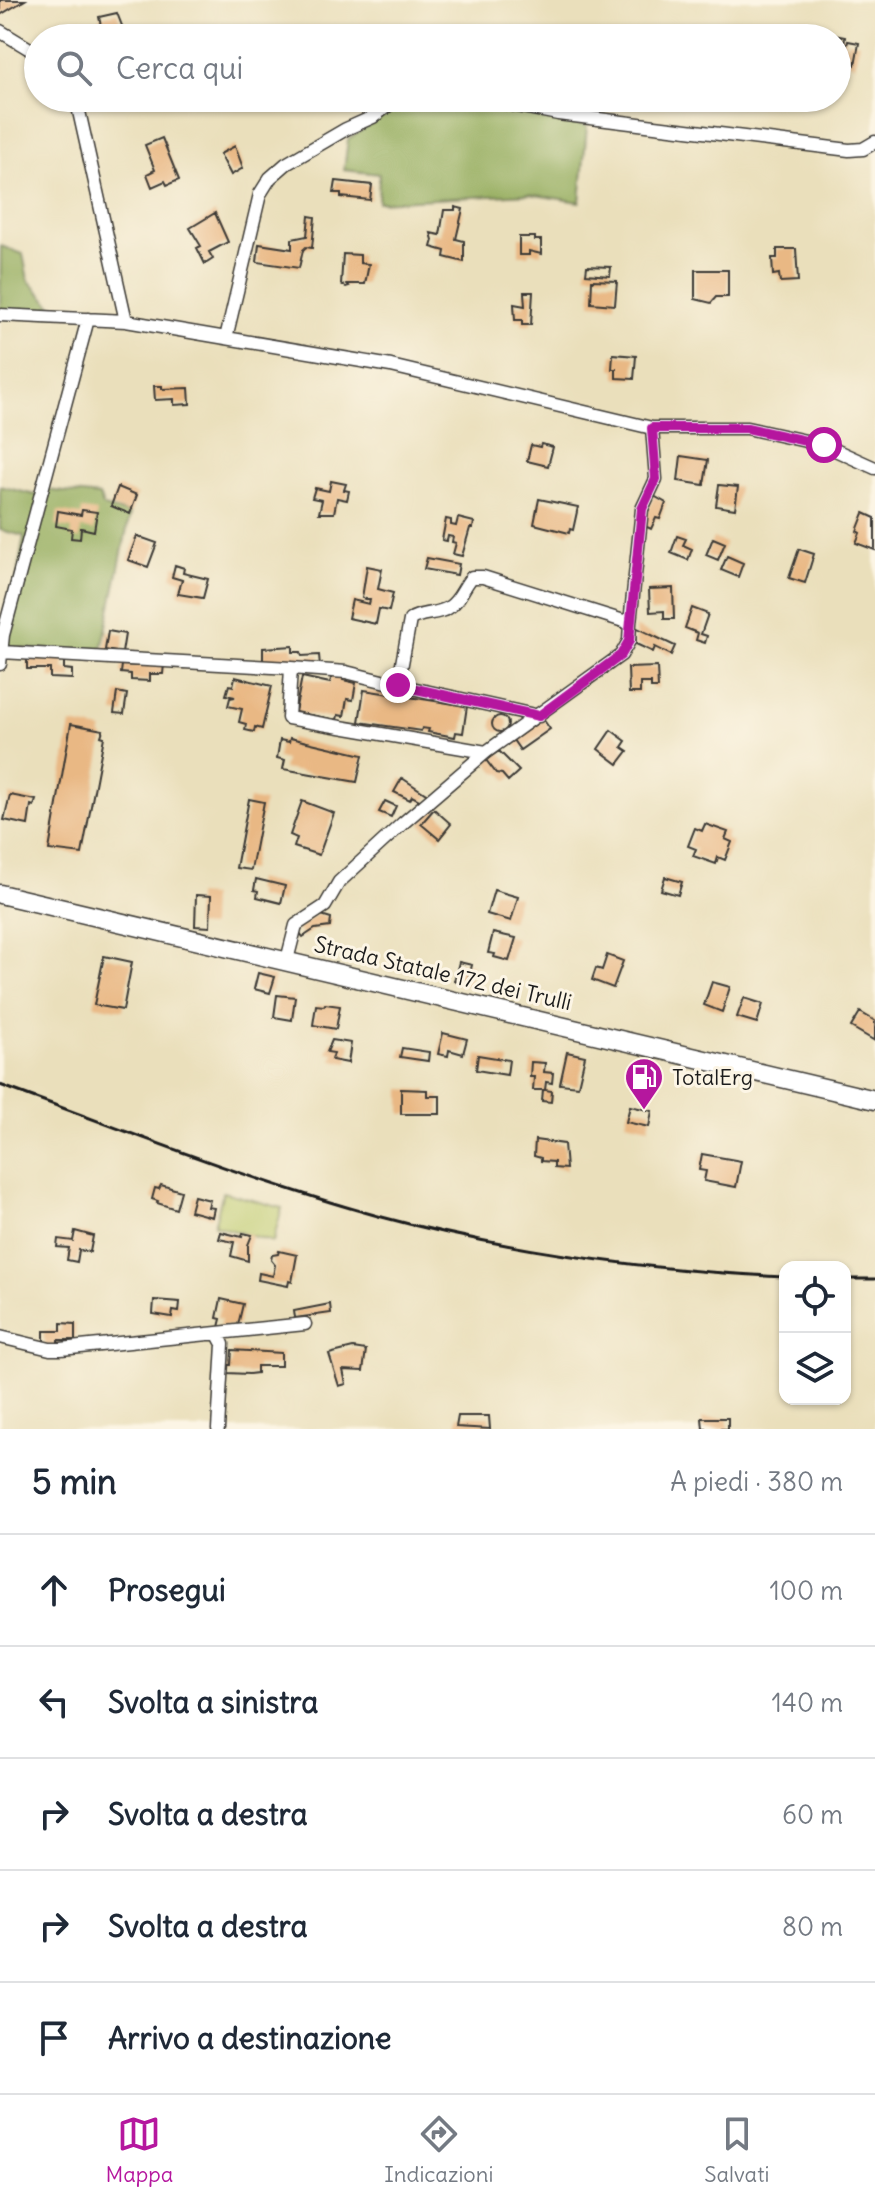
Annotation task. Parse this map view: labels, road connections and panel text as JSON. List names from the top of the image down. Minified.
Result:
{"streets":{"main road":["Strada Statale 172 dei Trulli"]},"places":{"fuel station":["TotalErg"]},"page":{"search":"Cerca qui","heading":["5 min","A piedi · 380 m"],"list":[["Prosegui","100 m"],["Svolta a sinistra","140 m"],["Svolta a destra","60 m"],["Svolta a destra","80 m"],"Arrivo a destinazione"],"nav":["Mappa","Indicazioni","Salvati"]}}
